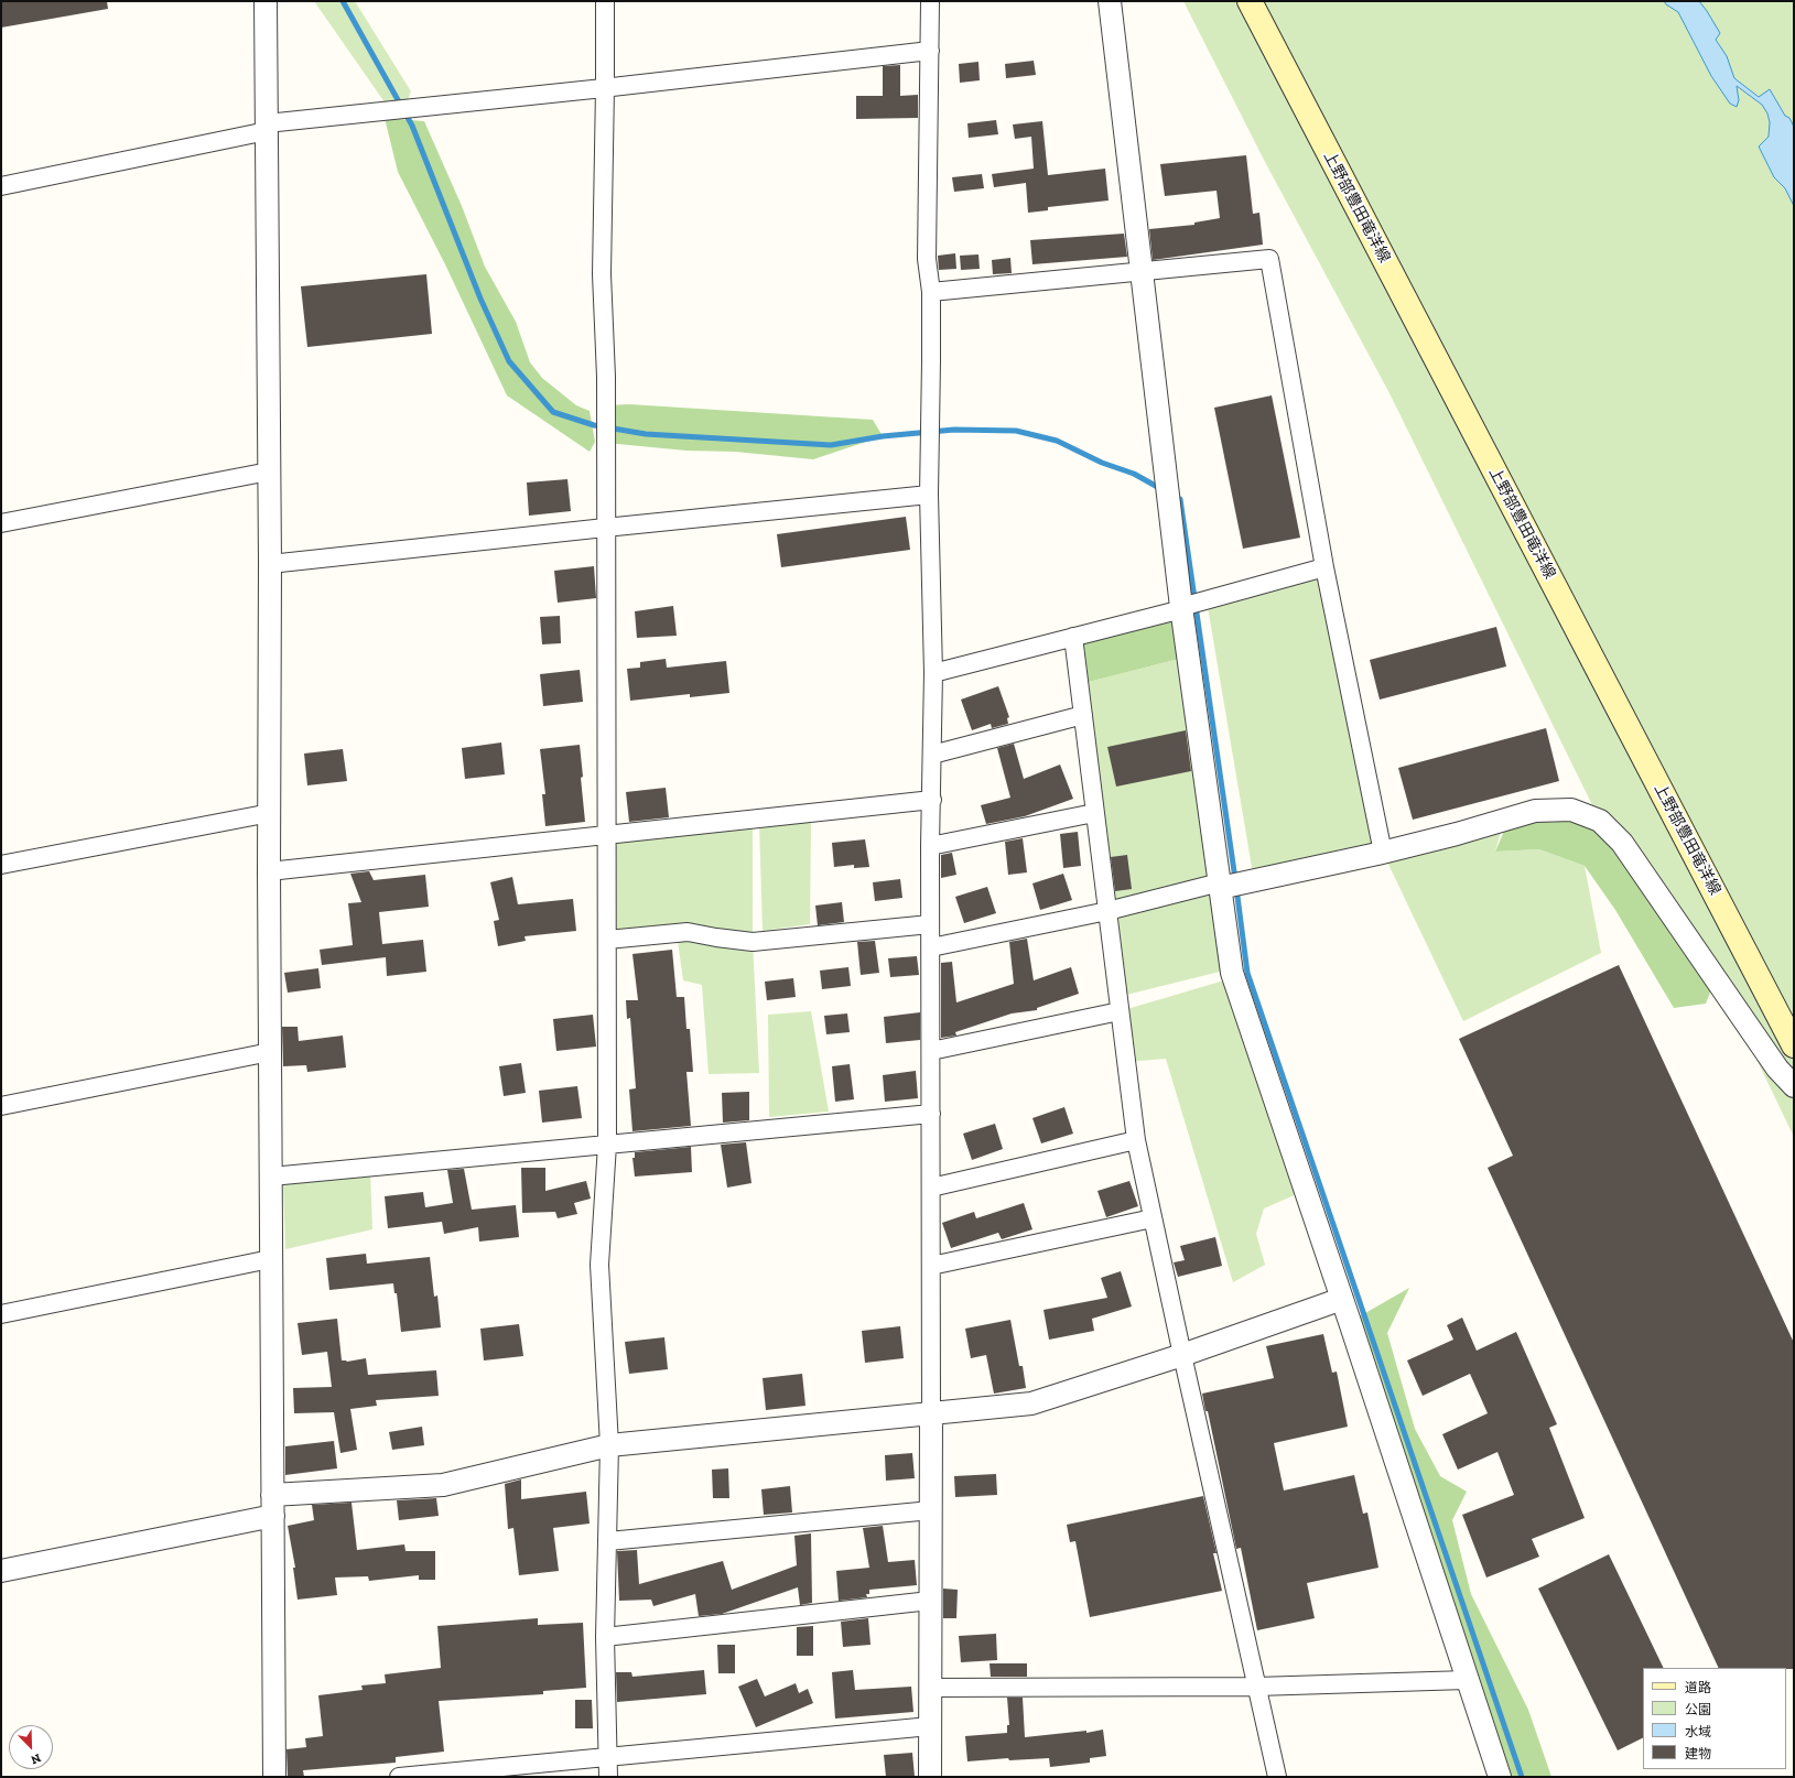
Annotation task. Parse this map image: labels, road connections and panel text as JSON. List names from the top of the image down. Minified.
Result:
{"streets":{"main road":["上野部豊田竜洋線"]},"legend":["道路","公園","水域","建物"],"north":"bottom right"}
